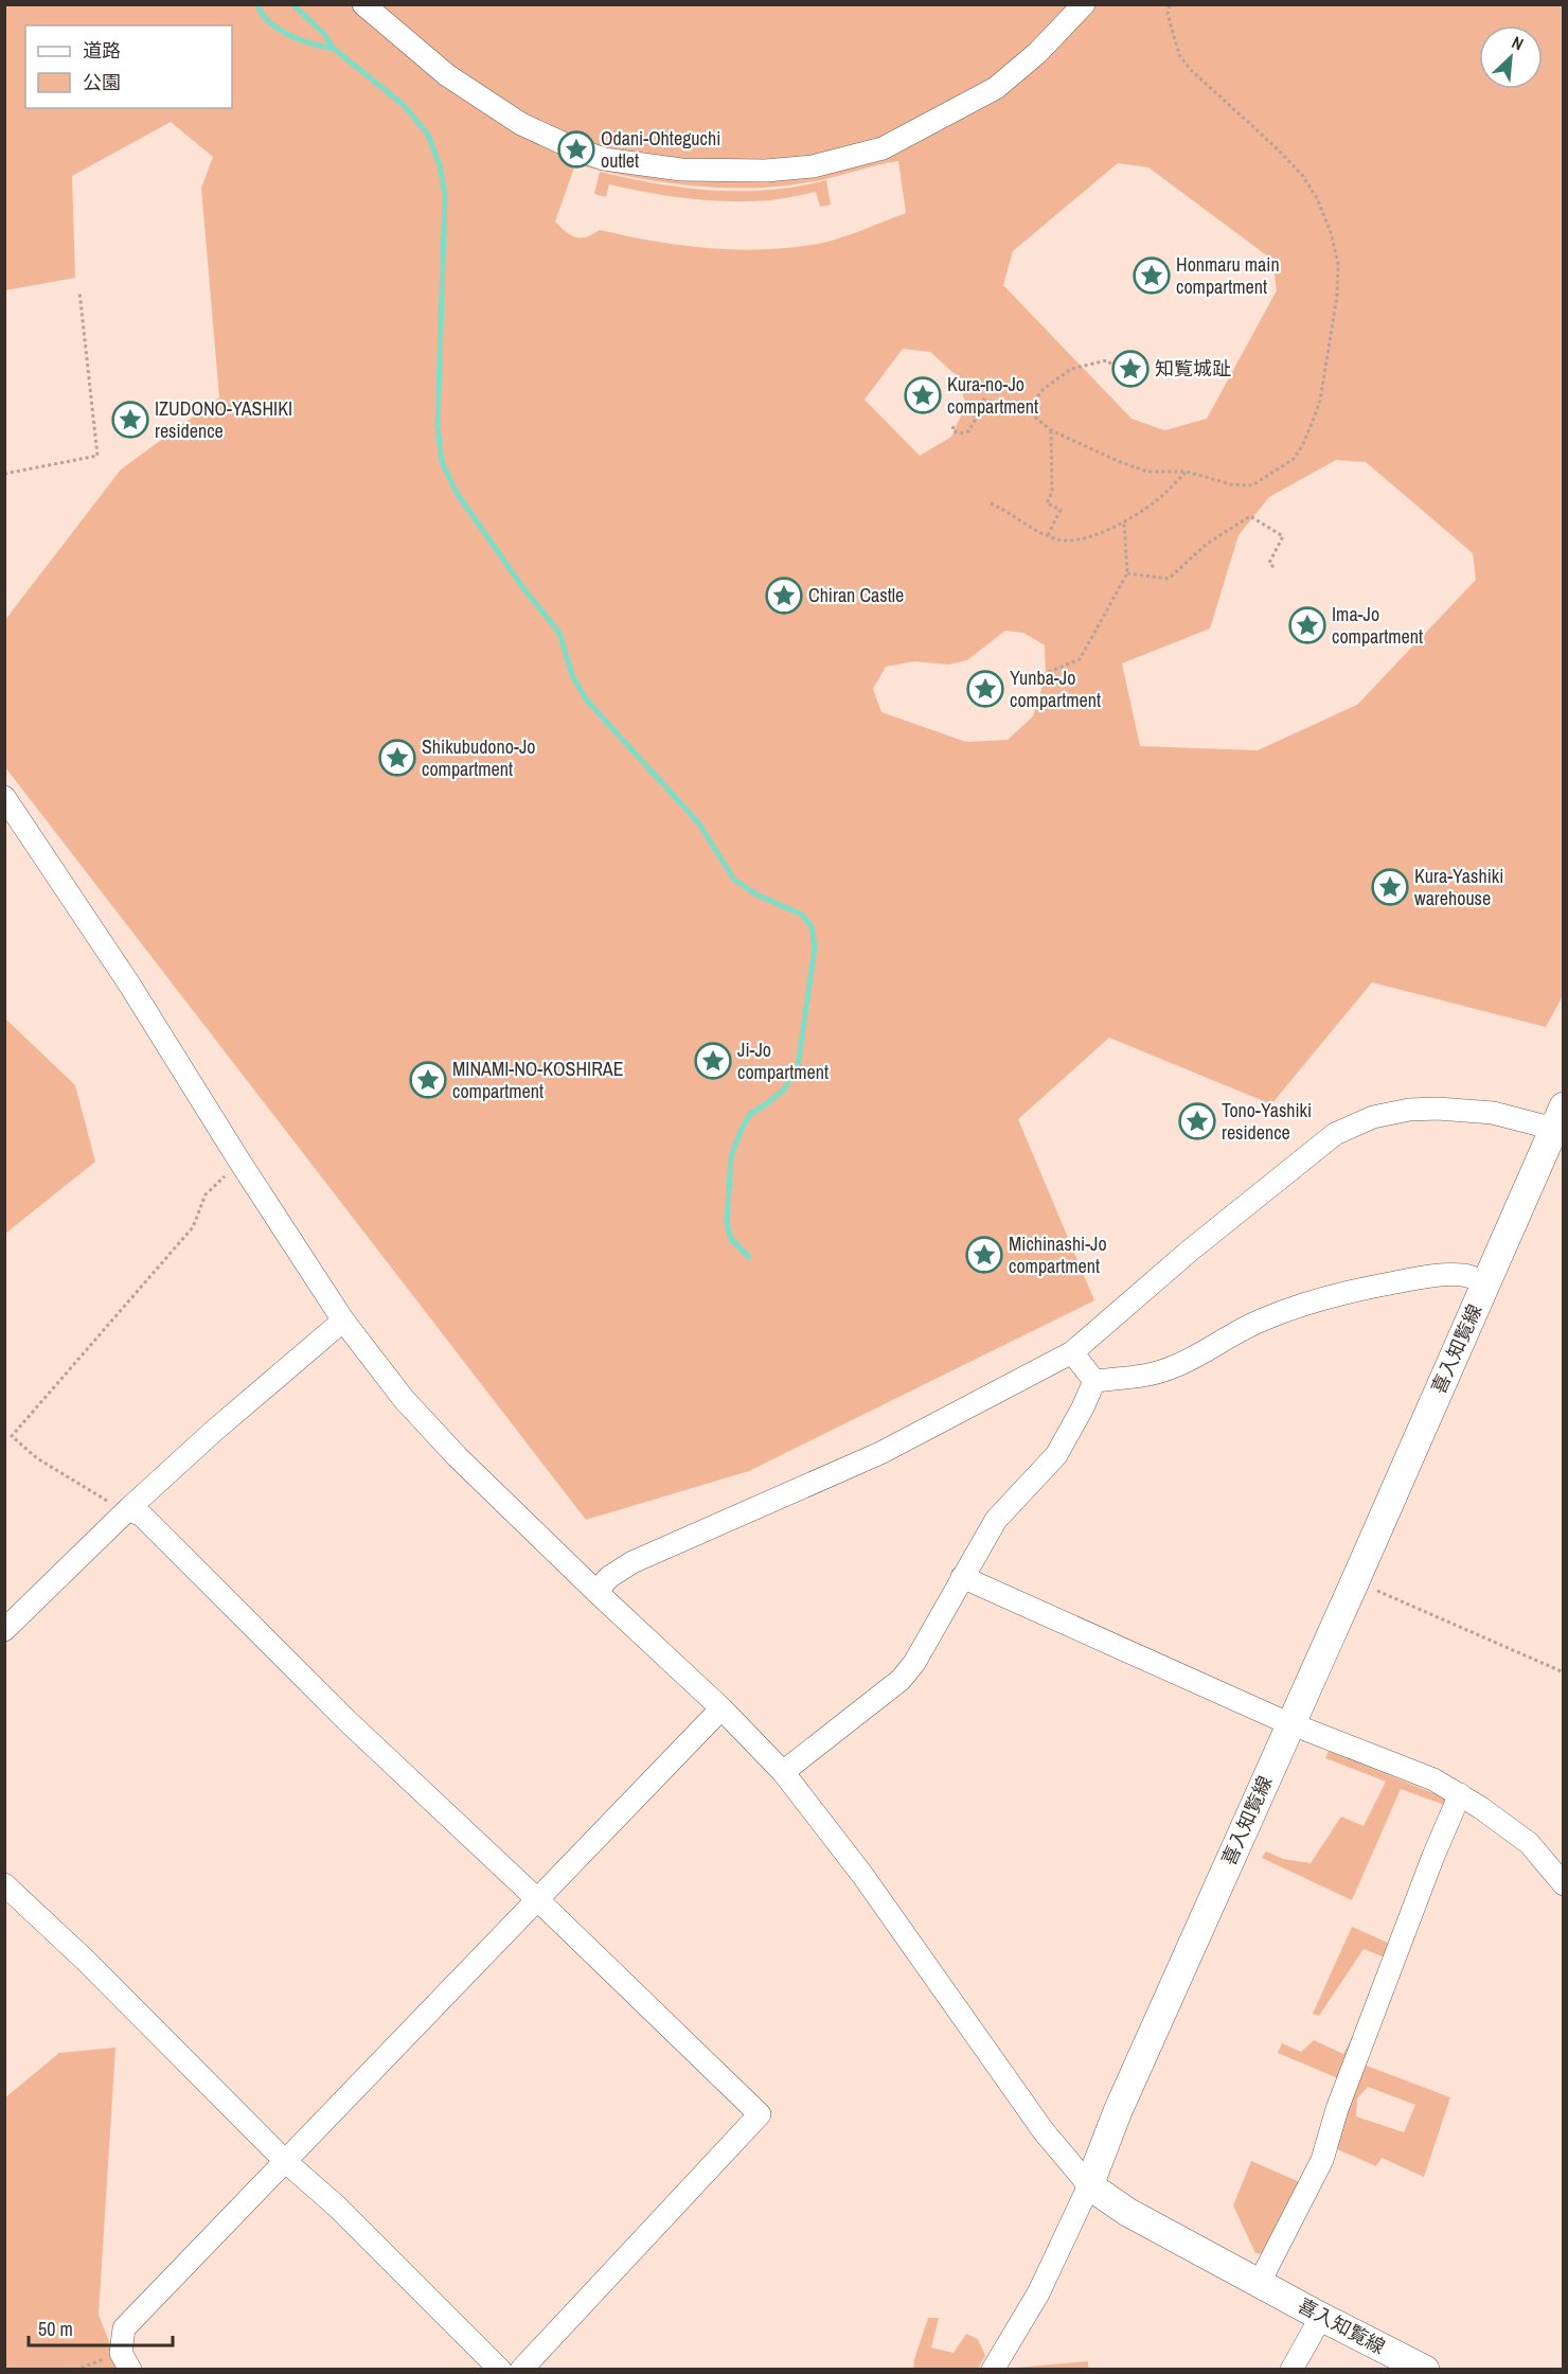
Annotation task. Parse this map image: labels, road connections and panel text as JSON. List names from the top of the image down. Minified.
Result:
{"streets":{"main road":["喜入知覧線"]},"places":{"place":["Odani-Ohteguchi outlet","Honmaru main compartment","知覧城趾","Kura-no-Jo compartment","IZUDONO-YASHIKI residence","Chiran Castle","Ima-Jo compartment","Yunba-Jo compartment","Shikubudono-Jo compartment","Kura-Yashiki warehouse","Ji-Jo compartment","MINAMI-NO-KOSHIRAE compartment","Tono-Yashiki residence","Michinashi-Jo compartment"]},"legend":["道路","公園"],"scale_bar":"50 m","north":"top right"}
